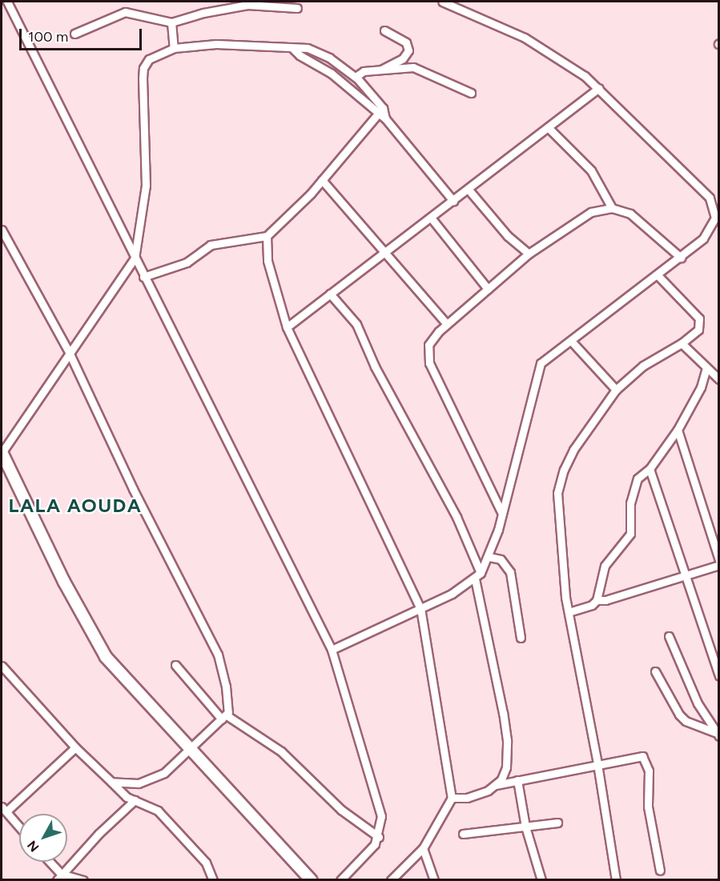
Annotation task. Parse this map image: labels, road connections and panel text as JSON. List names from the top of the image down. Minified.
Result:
{"districts":["LALA AOUDA"],"scale_bar":"100 m","north":"bottom left"}
